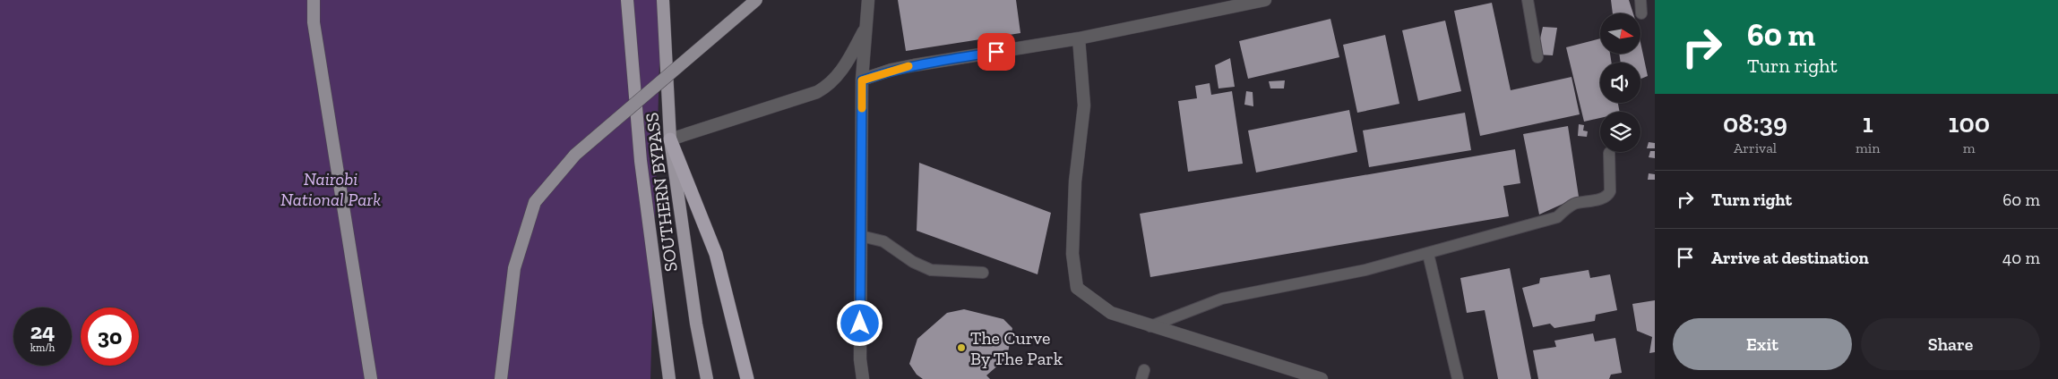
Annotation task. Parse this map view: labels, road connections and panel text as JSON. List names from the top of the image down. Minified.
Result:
{"streets":{"highway":["SOUTHERN BYPASS"]},"parks":["Nairobi National Park"],"places":["The Curve By The Park"],"north":"right","page":{"turn":["60 m","Turn right"],"eta":["08:39","Arrival","1","min","100","m"],"list":[{"name":"Turn right","value":"60 m"},{"name":"Arrive at destination","value":"40 m"}],"speed":"24 km/h","limit":"30","buttons":["Exit","Share"]}}
